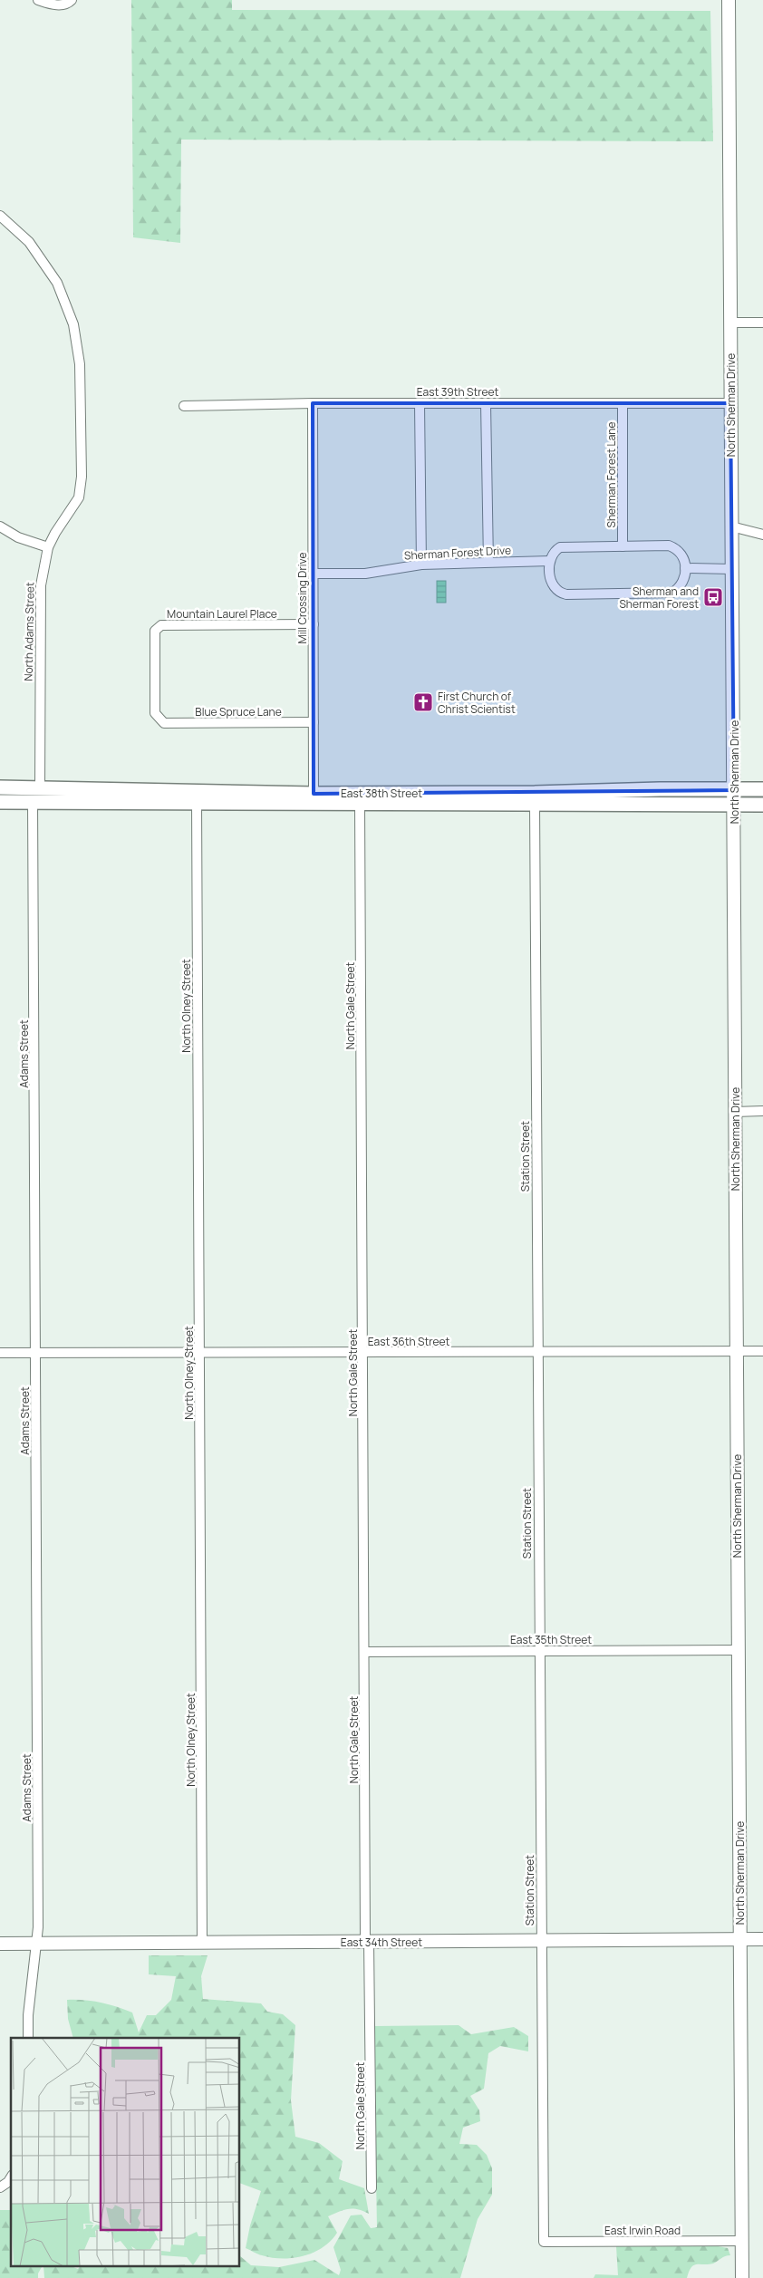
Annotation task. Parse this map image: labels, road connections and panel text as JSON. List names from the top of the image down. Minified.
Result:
{"streets":{"main road":["North Sherman Drive","East 38th Street","East 34th Street"],"street":["East 39th Street","Sherman Forest Lane","Sherman Forest Drive","Mill Crossing Drive","Mountain Laurel Place","North Adams Street","Blue Spruce Lane","North Olney Street","North Gale Street","Adams Street","Station Street","East 36th Street","East 35th Street","East Irwin Road"]},"crossings":[["East 39th Street","North Sherman Drive"],["East 39th Street","Sherman Forest Lane"],["East 39th Street","Mill Crossing Drive"],["North Sherman Drive","East 38th Street"],["North Sherman Drive","East 36th Street"],["North Sherman Drive","East 35th Street"],["North Sherman Drive","East 34th Street"],["North Sherman Drive","East Irwin Road"],["Sherman Forest Drive","Mill Crossing Drive"],["Mill Crossing Drive","Mountain Laurel Place"],["Mill Crossing Drive","Blue Spruce Lane"],["Mill Crossing Drive","East 38th Street"],["Mountain Laurel Place","Blue Spruce Lane"],["North Adams Street","East 38th Street"],["East 38th Street","North Olney Street"],["East 38th Street","North Gale Street"],["East 38th Street","Adams Street"],["East 38th Street","Station Street"],["North Olney Street","East 36th Street"],["North Olney Street","East 34th Street"],["North Gale Street","East 36th Street"],["North Gale Street","East 35th Street"],["North Gale Street","East 34th Street"],["Adams Street","East 36th Street"],["Adams Street","East 34th Street"],["Station Street","East 36th Street"],["Station Street","East 35th Street"],["Station Street","East 34th Street"],["Station Street","East Irwin Road"]],"places":{"bus stop":["Sherman and Sherman Forest"],"church":["First Church of Christ Scientist"]}}
